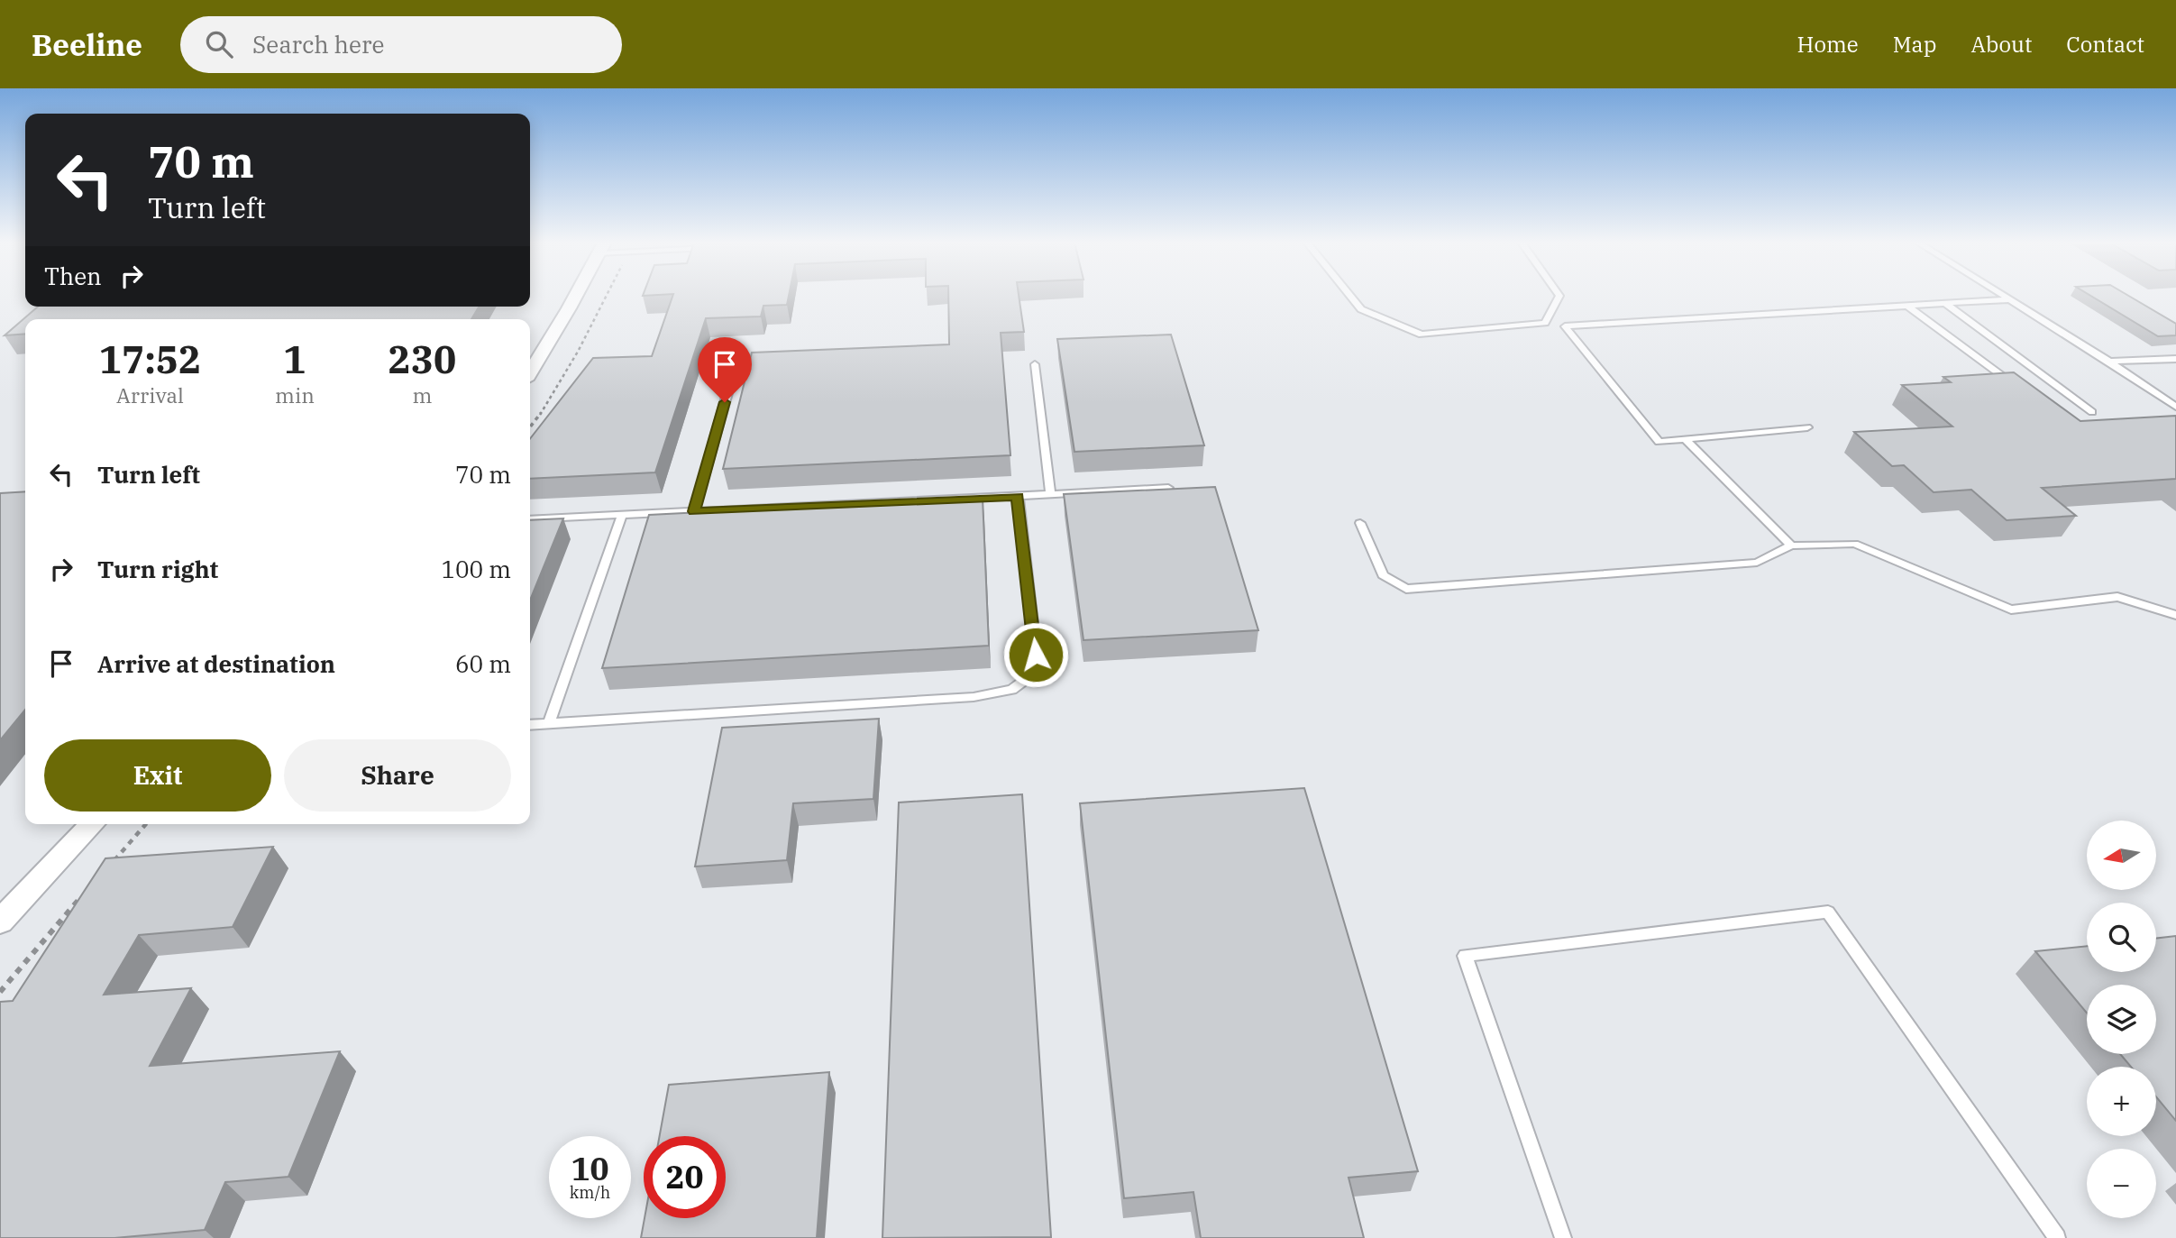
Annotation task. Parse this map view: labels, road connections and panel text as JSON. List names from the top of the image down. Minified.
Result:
{"north":"left","page":{"header":"Beeline","search":"Search here","nav":["Home","Map","About","Contact"],"turn":["70 m","Turn left"],"then":"Then","eta":["17:52","Arrival","1","min","230","m"],"list":[{"name":"Turn left","value":"70 m"},{"name":"Turn right","value":"100 m"},{"name":"Arrive at destination","value":"60 m"}],"buttons":["Exit","Share"],"map_buttons":["+","−"],"speed":"10 km/h","limit":"20"}}
